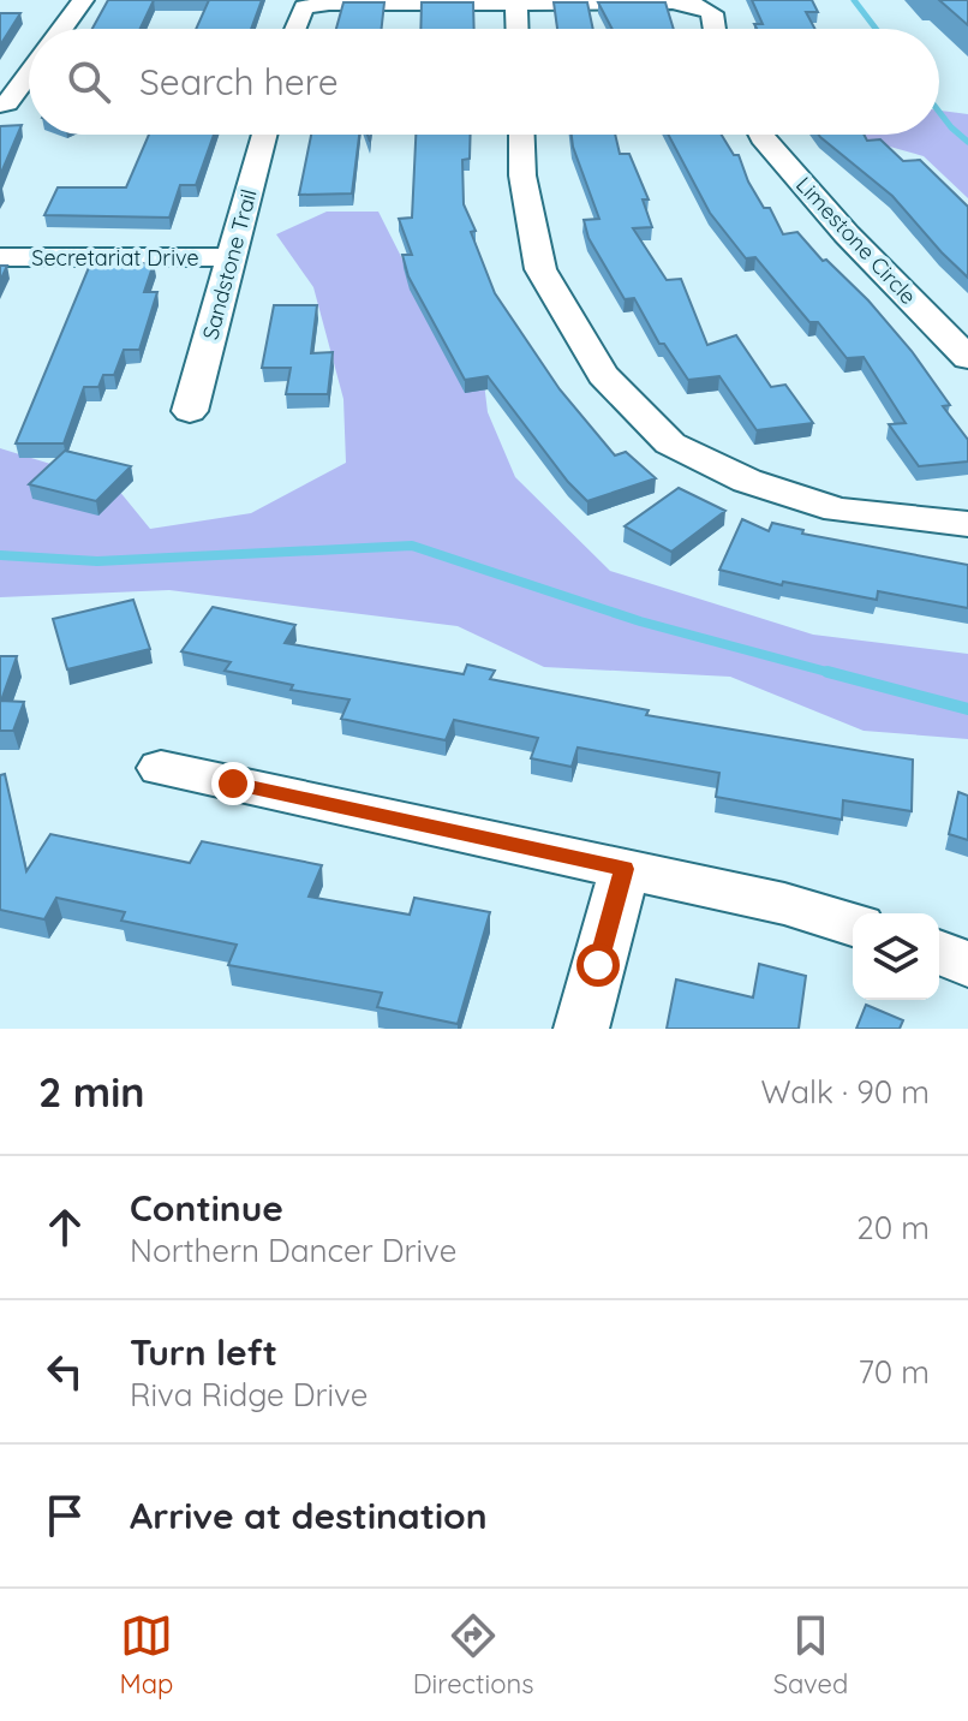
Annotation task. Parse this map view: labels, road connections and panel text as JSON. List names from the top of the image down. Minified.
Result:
{"streets":{"street":["Limestone Circle","Secretariat Drive","Sandstone Trail"]},"crossings":[["Secretariat Drive","Sandstone Trail"]],"page":{"search":"Search here","heading":["2 min","Walk · 90 m"],"list":[["Continue","Northern Dancer Drive","20 m"],["Turn left","Riva Ridge Drive","70 m"],"Arrive at destination"],"nav":["Map","Directions","Saved"]}}
